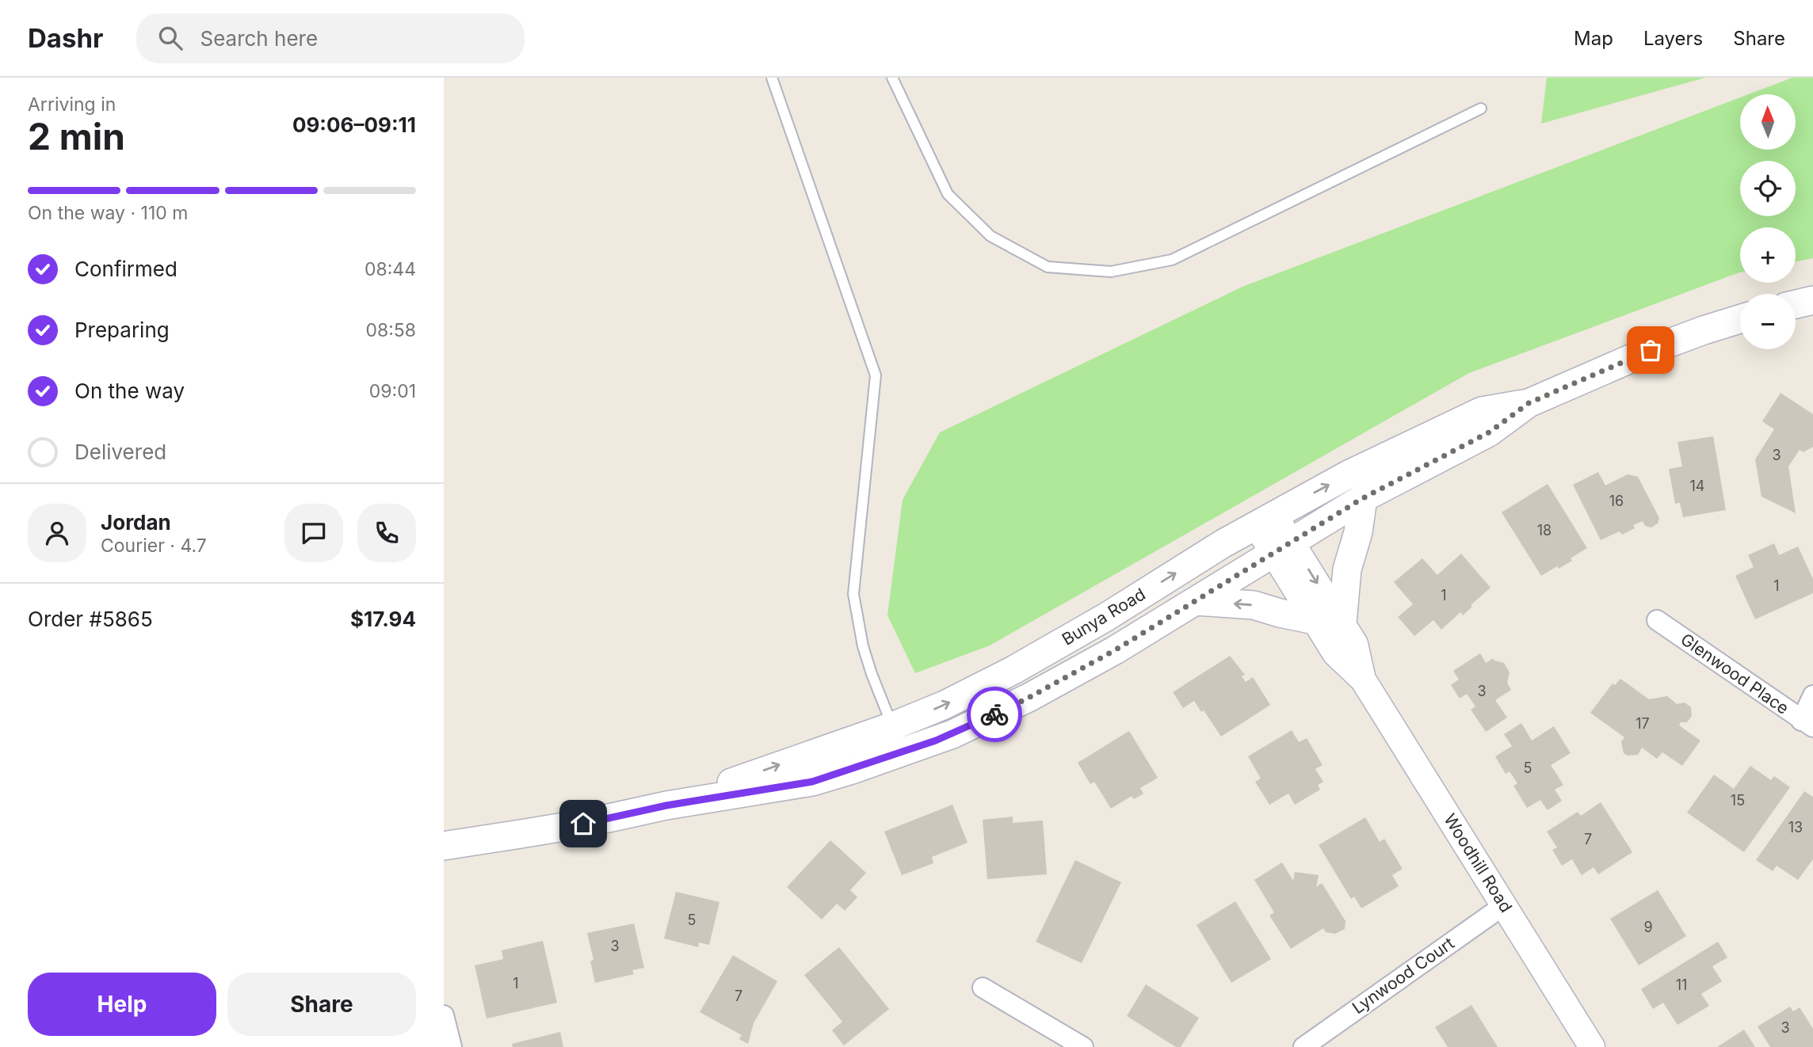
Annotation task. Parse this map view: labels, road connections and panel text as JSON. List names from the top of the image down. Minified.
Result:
{"streets":{"main road":["Bunya Road"],"street":["Glenwood Place","Woodhill Road","Lynwood Court"]},"crossings":[["Bunya Road","Woodhill Road"],["Woodhill Road","Lynwood Court"]],"house_numbers":["3","14","16","18","1","1","3","17","5","15","13","7","5","9","3","1","11","7","3"],"north":"top","page":{"header":"Dashr","search":"Search here","nav":["Map","Layers","Share"],"heading":["2 min","Arriving in","09:06–09:11"],"panel":["Jordan","Courier · 4.7","Order #5865","$17.94"],"map_buttons":["+","−"],"bar":"On the way · 110 m","list":[["Confirmed","08:44"],["Preparing","08:58"],["On the way","09:01"],"Delivered"],"buttons":["Help","Share"]}}
